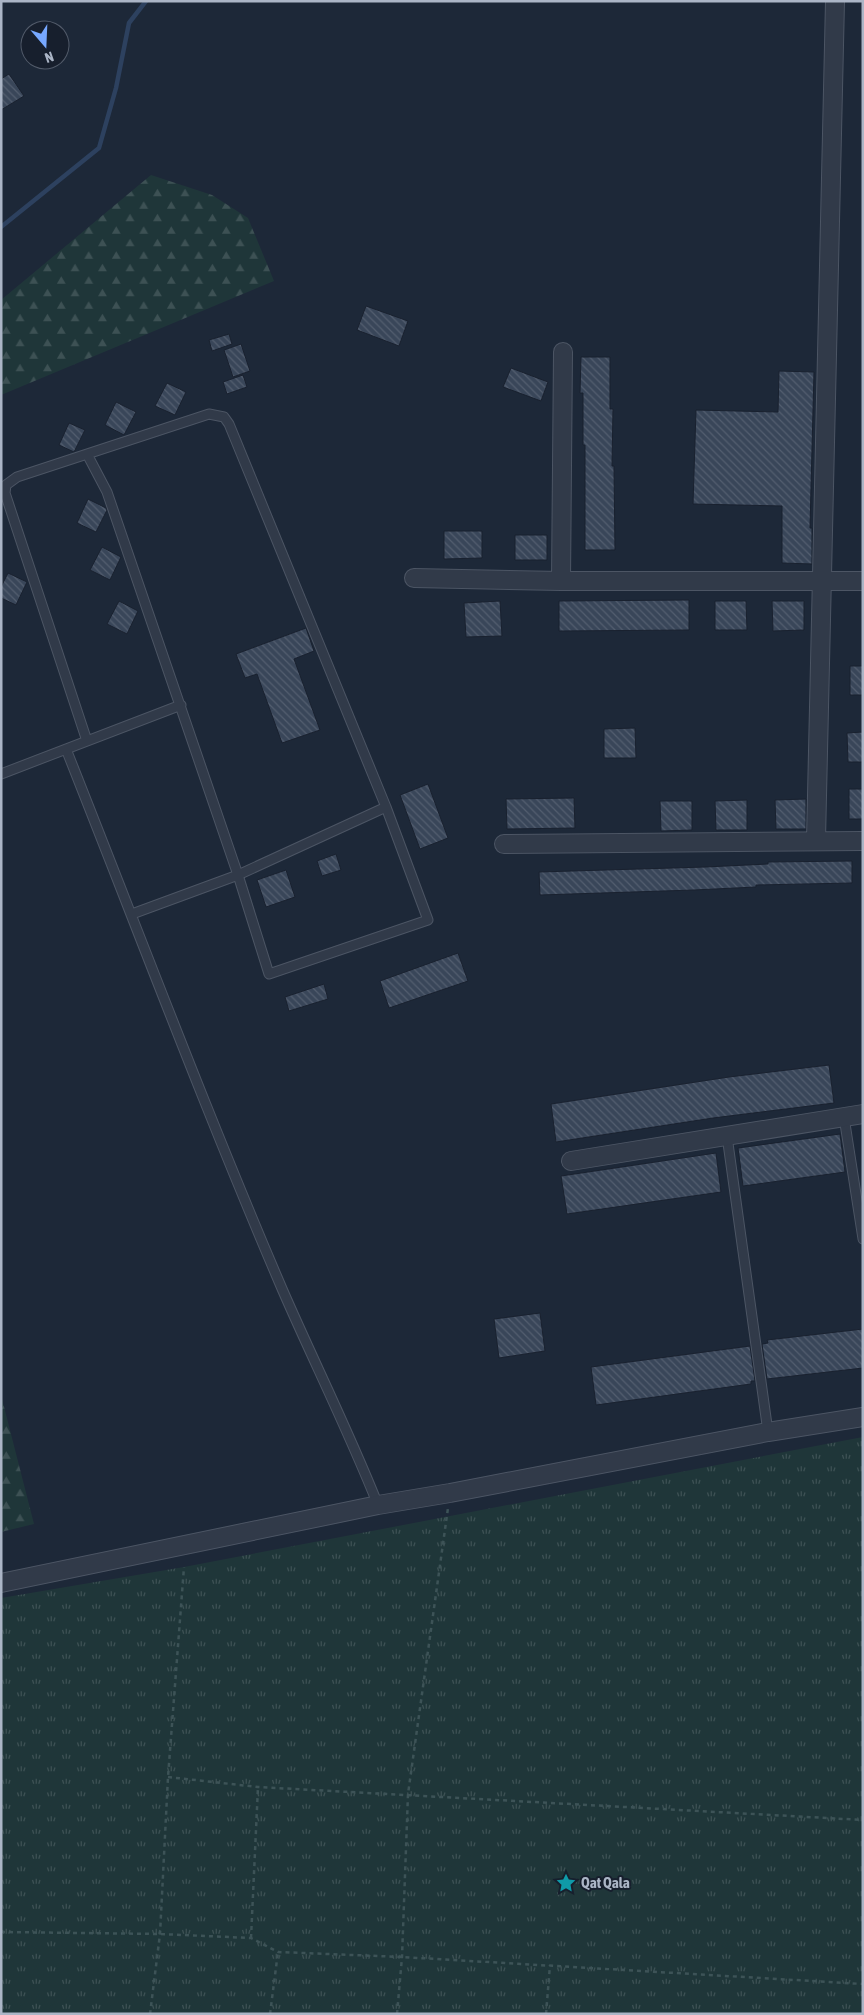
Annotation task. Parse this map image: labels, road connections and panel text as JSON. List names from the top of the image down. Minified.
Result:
{"places":{"place":["Qat Qala"]},"north":"bottom"}
